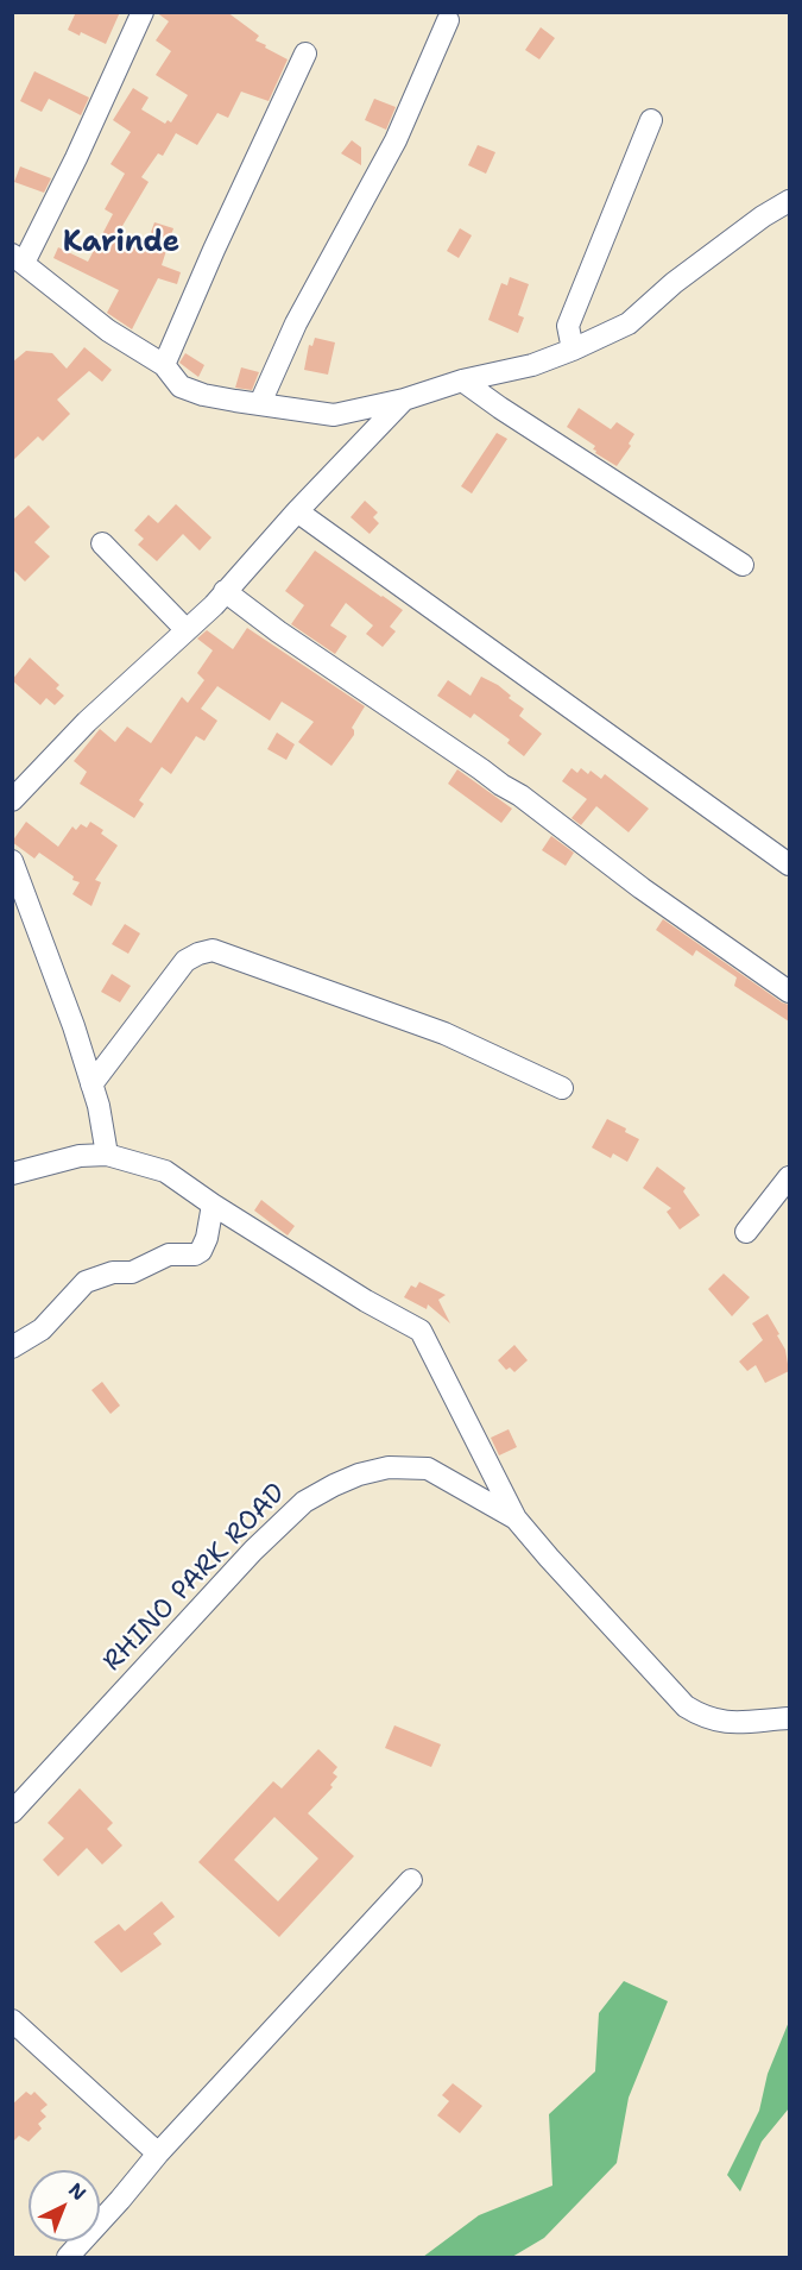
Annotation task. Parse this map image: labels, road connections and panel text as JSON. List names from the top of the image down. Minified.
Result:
{"streets":{"street":["RHINO PARK ROAD"]},"districts":["Karinde"],"north":"top right"}
